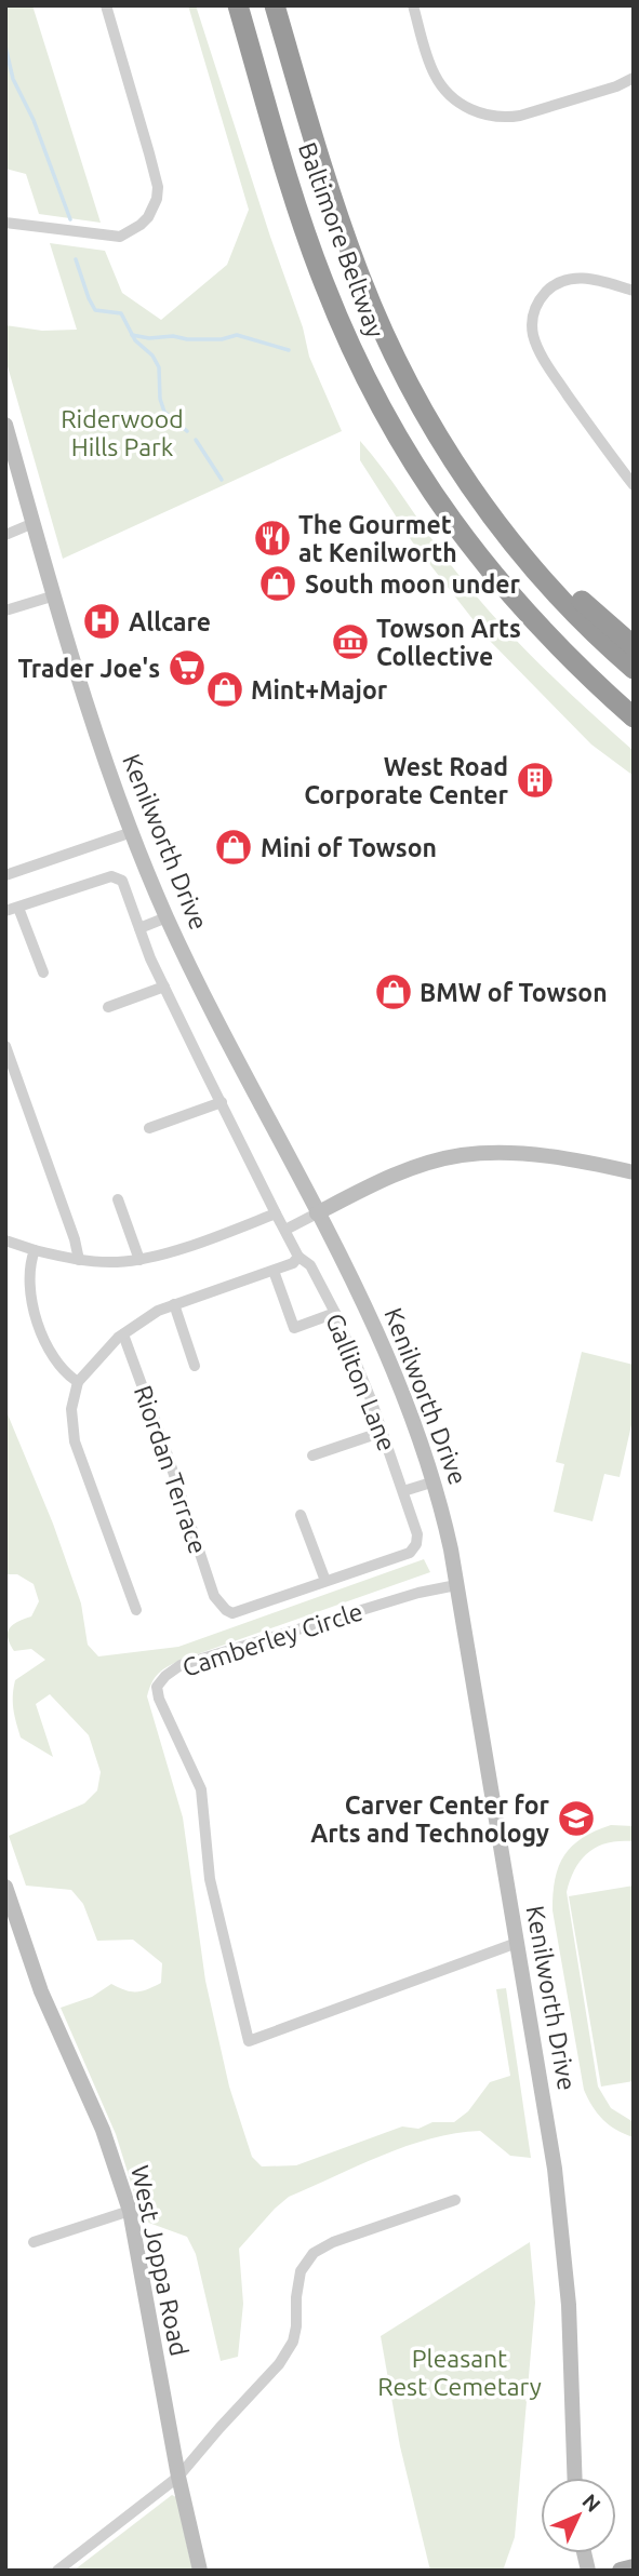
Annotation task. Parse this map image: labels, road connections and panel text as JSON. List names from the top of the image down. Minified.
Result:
{"streets":{"highway":["Baltimore Beltway"],"street":["Kenilworth Drive","Galliton Lane","Riordan Terrace","Camberley Circle","West Joppa Road"]},"crossings":[["Kenilworth Drive","Camberley Circle"],["Galliton Lane","Riordan Terrace"]],"parks":["Riderwood Hills Park","Pleasant Rest Cemetary"],"places":{"restaurant":["The Gourmet at Kenilworth"],"shop":["South moon under","Mint+Major","Mini of Towson","BMW of Towson"],"hospital":["Allcare"],"museum":["Towson Arts Collective"],"supermarket":["Trader Joe's"],"building":["West Road Corporate Center"],"school or university":["Carver Center for Arts and Technology"]},"north":"top right"}
